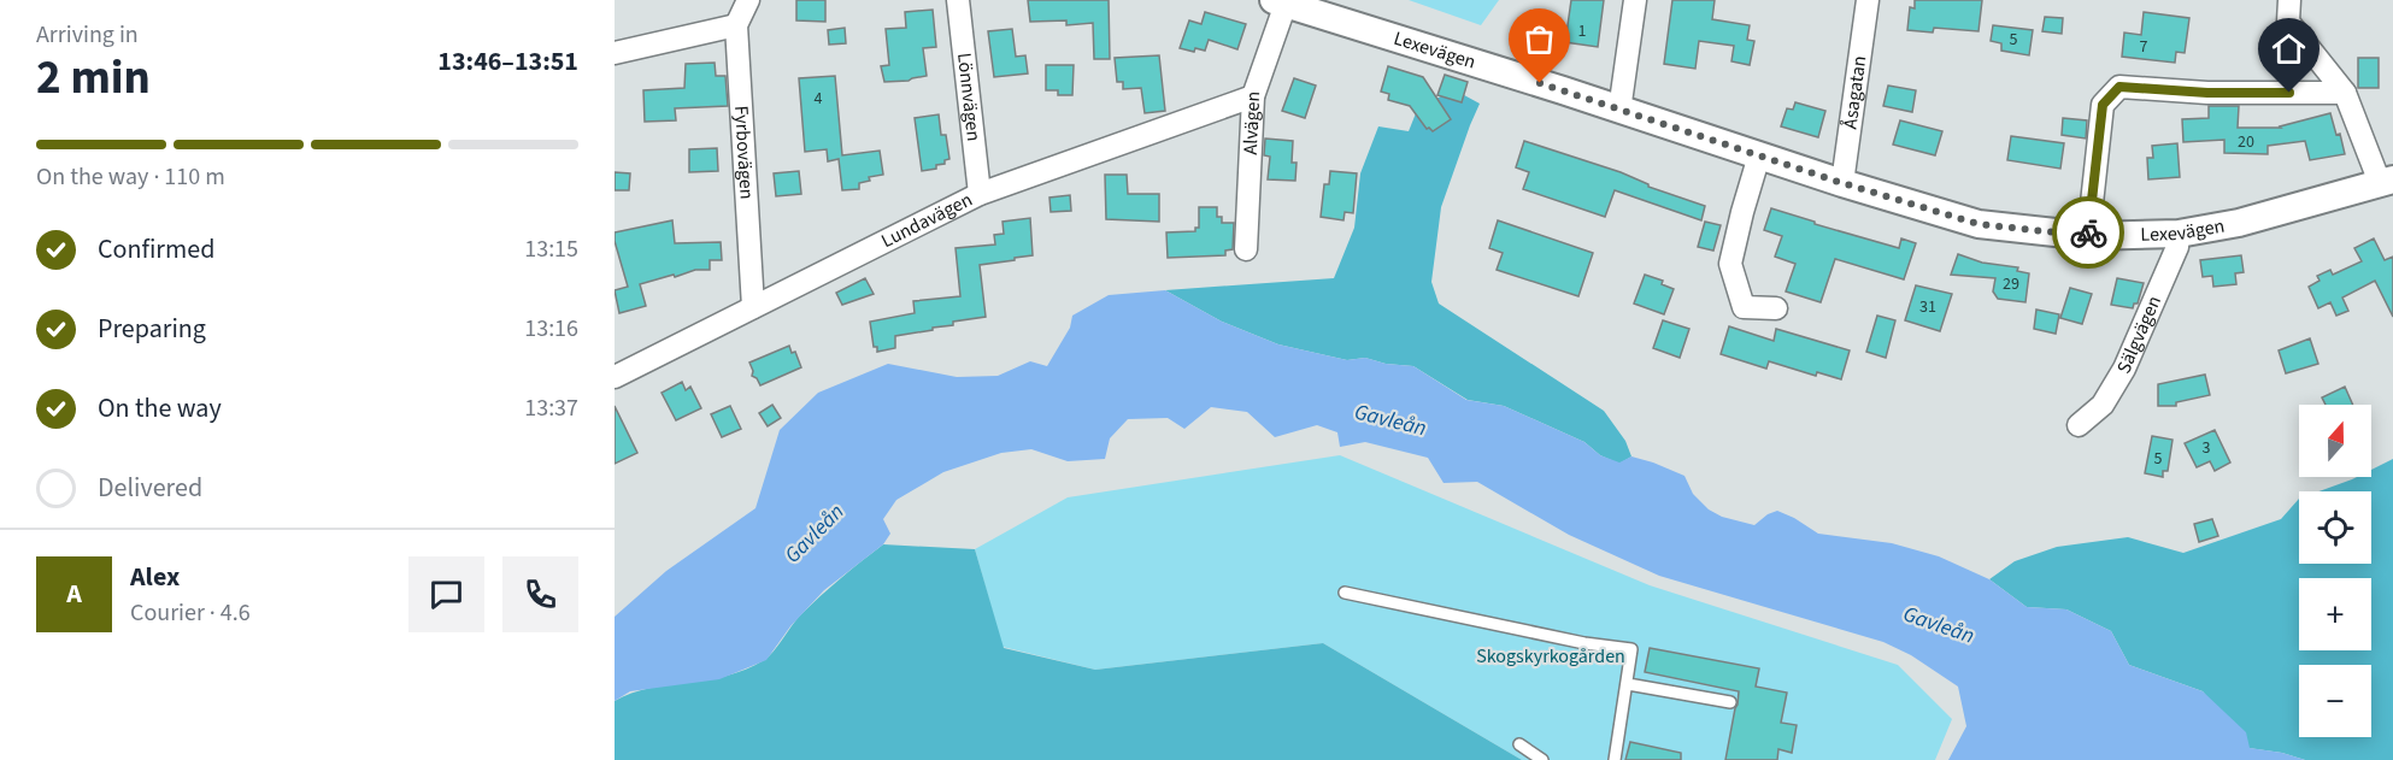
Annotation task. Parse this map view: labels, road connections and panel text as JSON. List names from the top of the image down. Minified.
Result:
{"streets":{"street":["Lexevägen","Åsagatan","Lönnvägen","Alvägen","Fyrbovägen","Lundavägen","Sälgvägen"]},"crossings":[["Lexevägen","Åsagatan"],["Lexevägen","Alvägen"],["Lexevägen","Sälgvägen"],["Lönnvägen","Lundavägen"],["Alvägen","Lundavägen"],["Fyrbovägen","Lundavägen"]],"water":["Gavleån"],"parks":["Skogskyrkogården"],"house_numbers":["1","5","7","4","20","29","31","3","5"],"north":"top","page":{"heading":["2 min","Arriving in","13:46–13:51"],"panel":["Alex","Courier · 4.6"],"bar":"On the way · 110 m","list":[["Confirmed","13:15"],["Preparing","13:16"],["On the way","13:37"],"Delivered"],"map_buttons":["+","−"],"round":"A"}}
